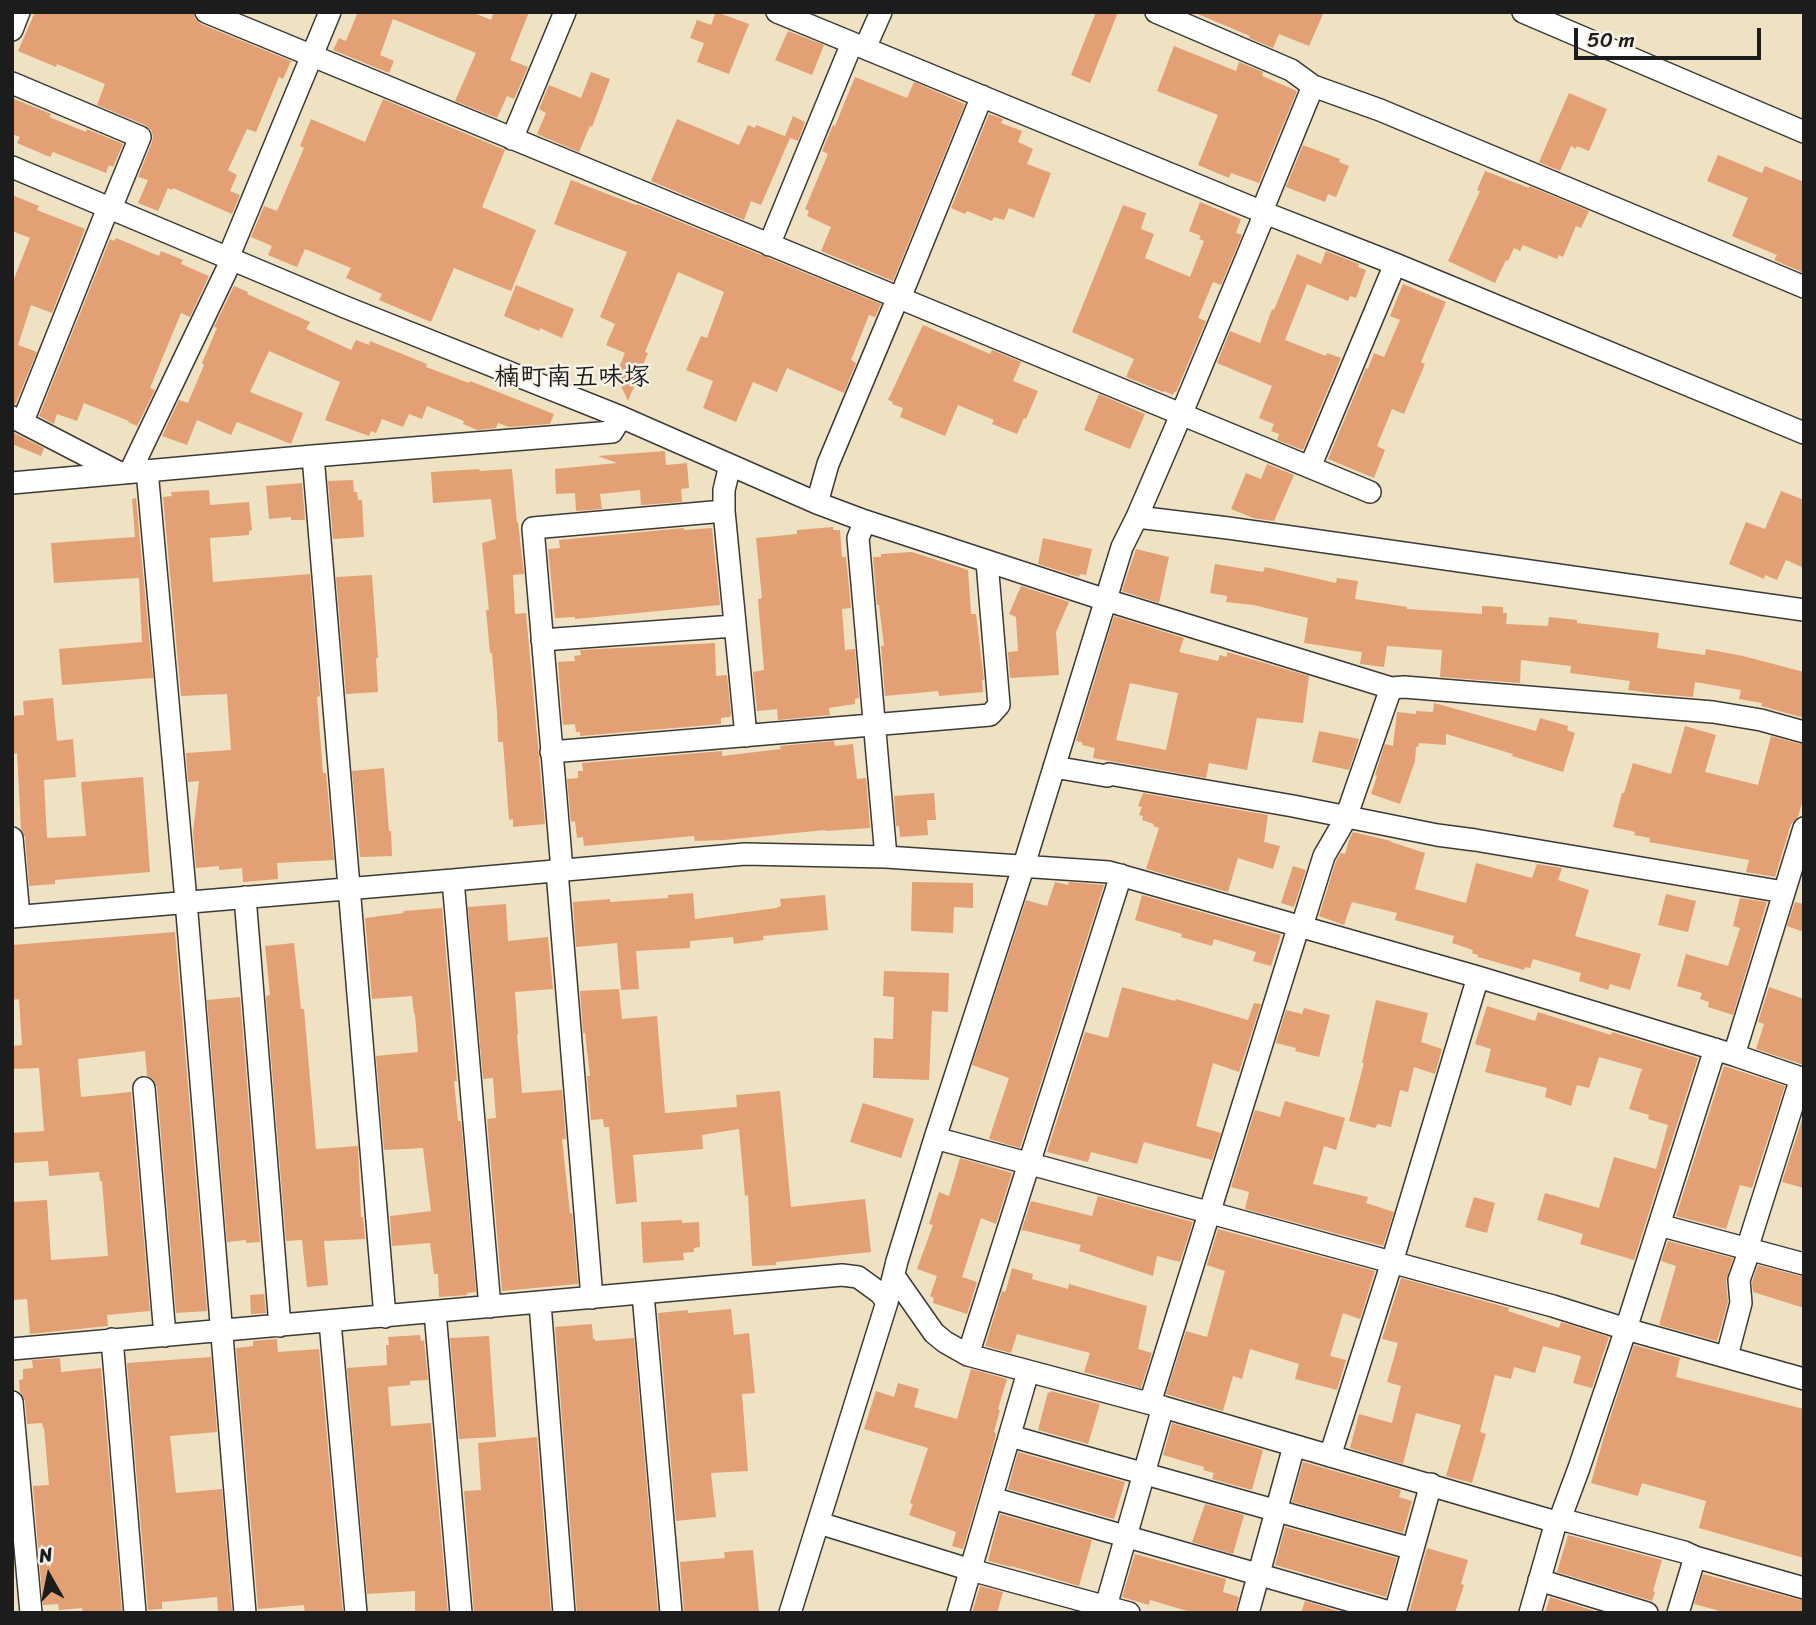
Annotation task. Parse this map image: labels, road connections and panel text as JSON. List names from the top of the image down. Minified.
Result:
{"districts":["楠町南五味塚"],"scale_bar":"50 m","north":"top"}
